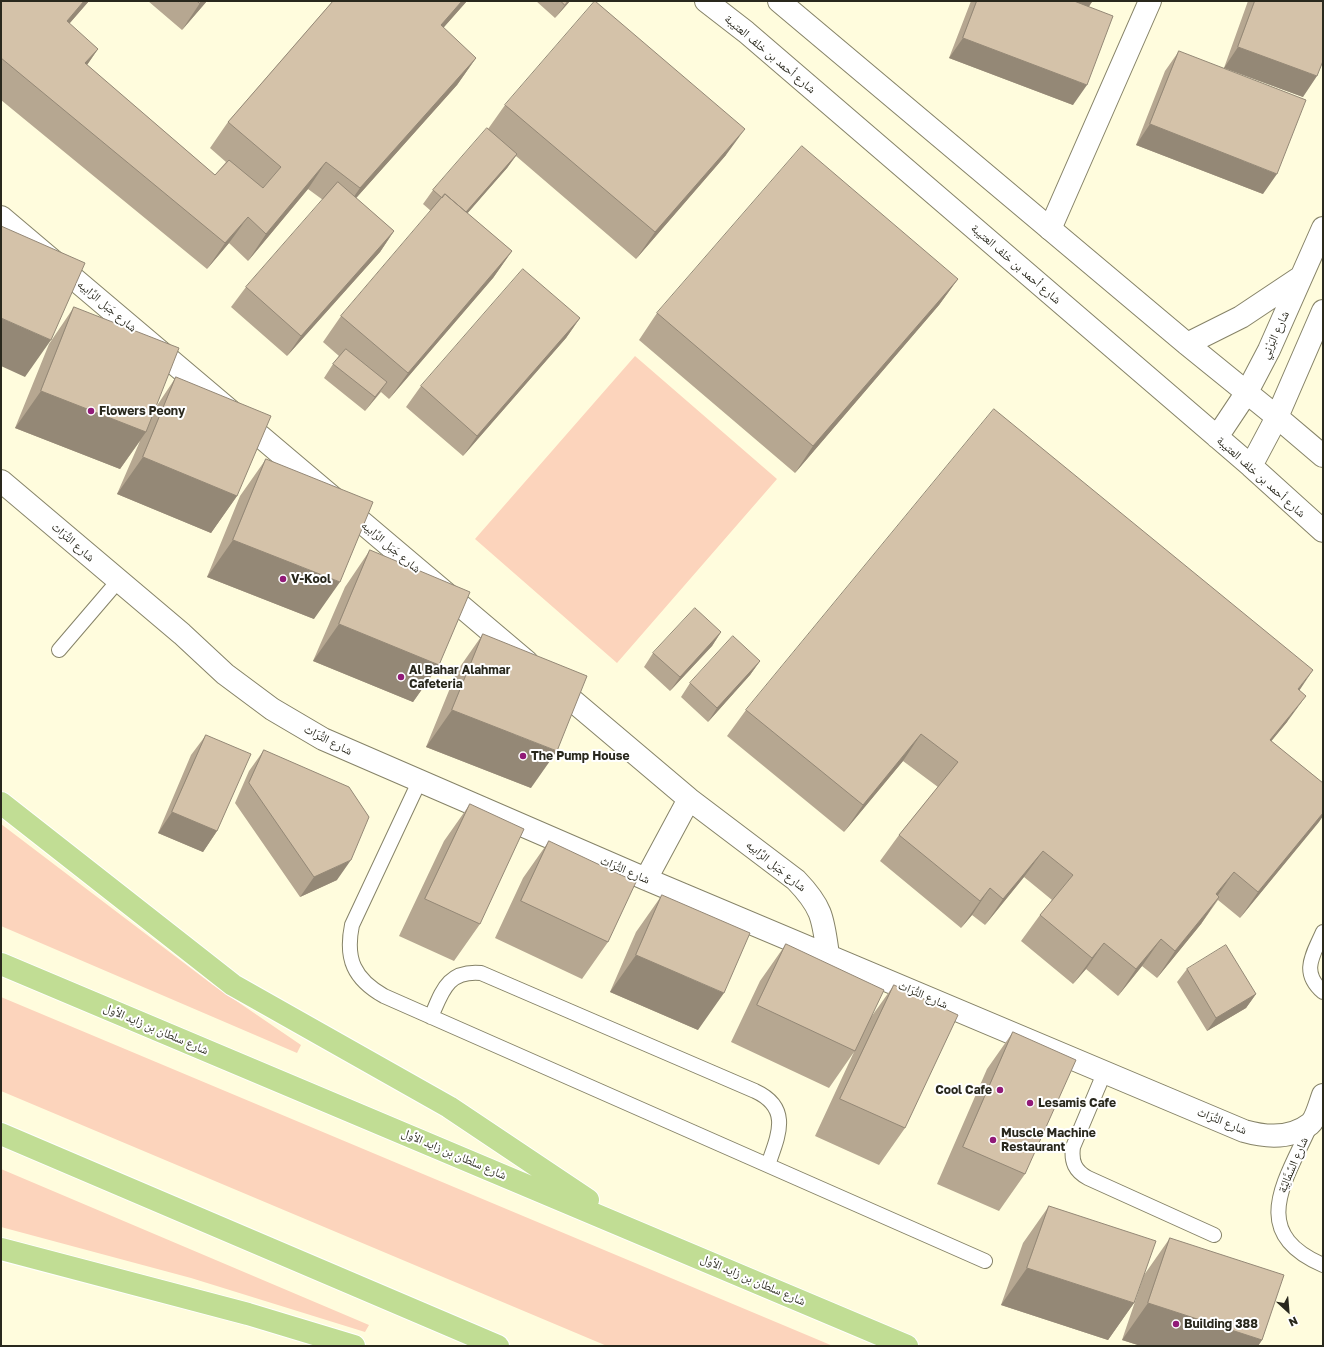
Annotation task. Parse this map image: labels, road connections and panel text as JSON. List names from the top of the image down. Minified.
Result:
{"streets":{"main road":["شارع سلطان بن زايد الأول"],"street":["شارع أحمد بن خلف العتيبة","شارع جَبَل الرَّابيه","شارع البَرْنِي","شارع التُّرَاث","شارع السَّمَّالِيَّة"]},"crossings":[["شارع أحمد بن خلف العتيبة","شارع البَرْنِي"],["شارع جَبَل الرَّابيه","شارع التُّرَاث"],["شارع التُّرَاث","شارع السَّمَّالِيَّة"]],"places":["Flowers Peony","V-Kool","Al Bahar Alahmar Cafeteria","The Pump House","Cool Cafe","Lesamis Cafe","Muscle Machine Restaurant","Building 388"],"north":"bottom right"}
